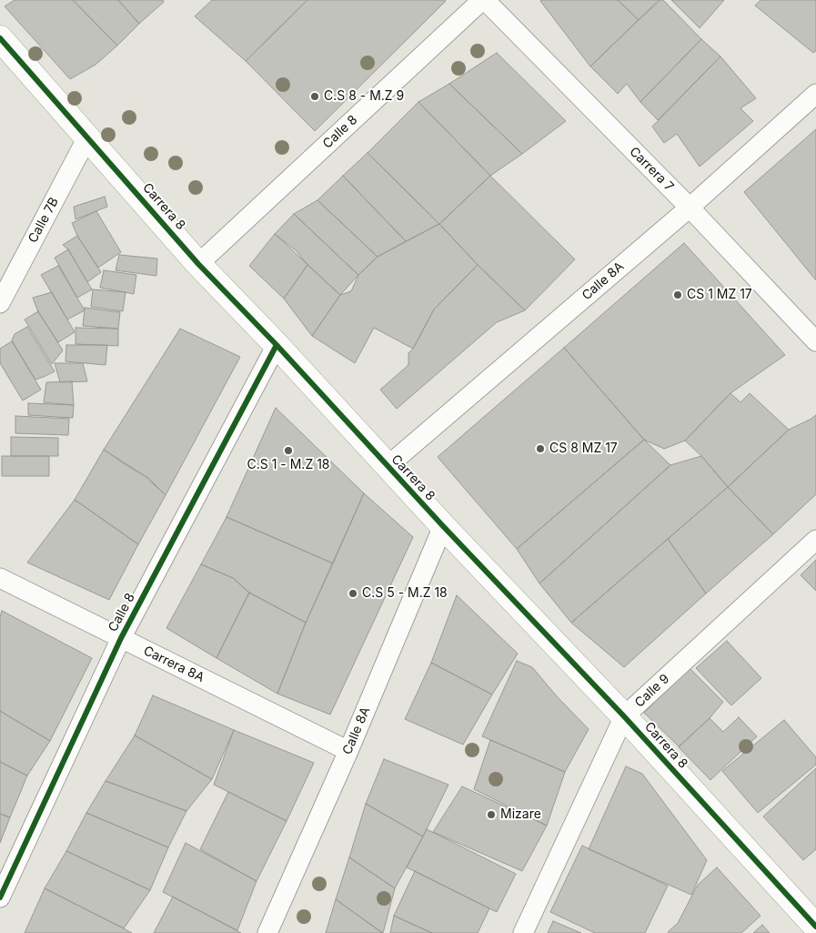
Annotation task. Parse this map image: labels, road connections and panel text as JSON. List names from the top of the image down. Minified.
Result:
{"streets":{"street":["Calle 8","Carrera 7","Carrera 8","Calle 7B","Calle 8A","Carrera 8A","Calle 9"]},"crossings":[["Calle 8","Carrera 7"],["Calle 8","Carrera 8"],["Calle 8","Carrera 8A"],["Carrera 7","Calle 8A"],["Carrera 8","Calle 7B"],["Carrera 8","Calle 8A"],["Carrera 8","Calle 9"],["Calle 8A","Carrera 8A"]],"places":["C.S 8 - M.Z 9","CS 1 MZ 17","CS 8 MZ 17","C.S 1 - M.Z 18","C.S 5 - M.Z 18","Mizare"]}
